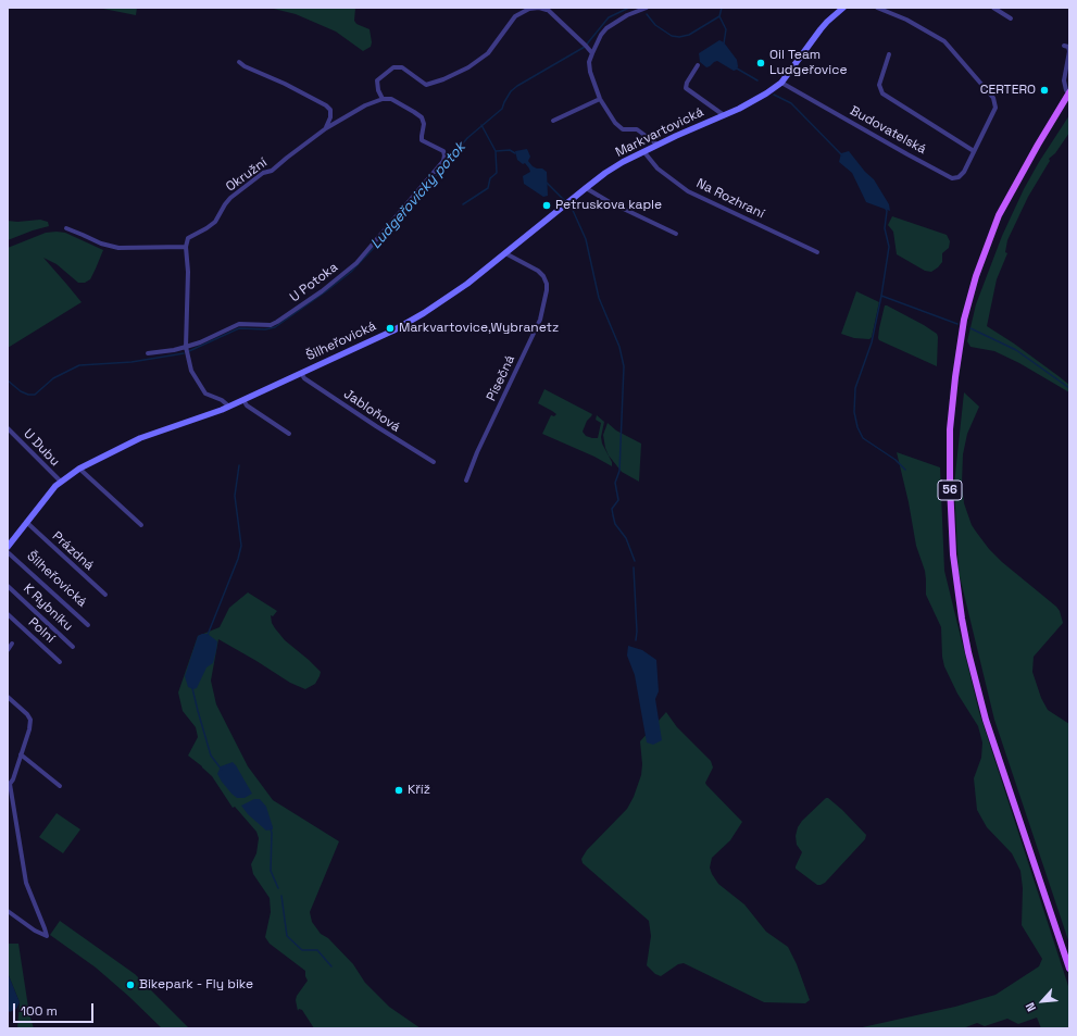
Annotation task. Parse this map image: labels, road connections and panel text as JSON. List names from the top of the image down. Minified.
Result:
{"streets":{"main road":["56"],"street":["Budovatelská","Markvartovická","Okružní","Na Rozhraní","U Potoka","Šilheřovická","Písečná","Jabloňová","U Dubu","Prázdná","K Rybníku","Polní"]},"crossings":[["Budovatelská","Markvartovická"],["Markvartovická","Na Rozhraní"],["Markvartovická","Šilheřovická"],["Okružní","U Potoka"],["Šilheřovická","Písečná"],["Šilheřovická","Jabloňová"],["Šilheřovická","U Dubu"],["Šilheřovická","Prázdná"]],"water":["Ludgeřovický potok"],"places":["Oil Team Ludgeřovice","CERTERO","Petruskova kaple","Markvartovice,Wybranetz","Kříž","Bikepark - Fly bike"],"scale_bar":"100 m","north":"bottom left"}
